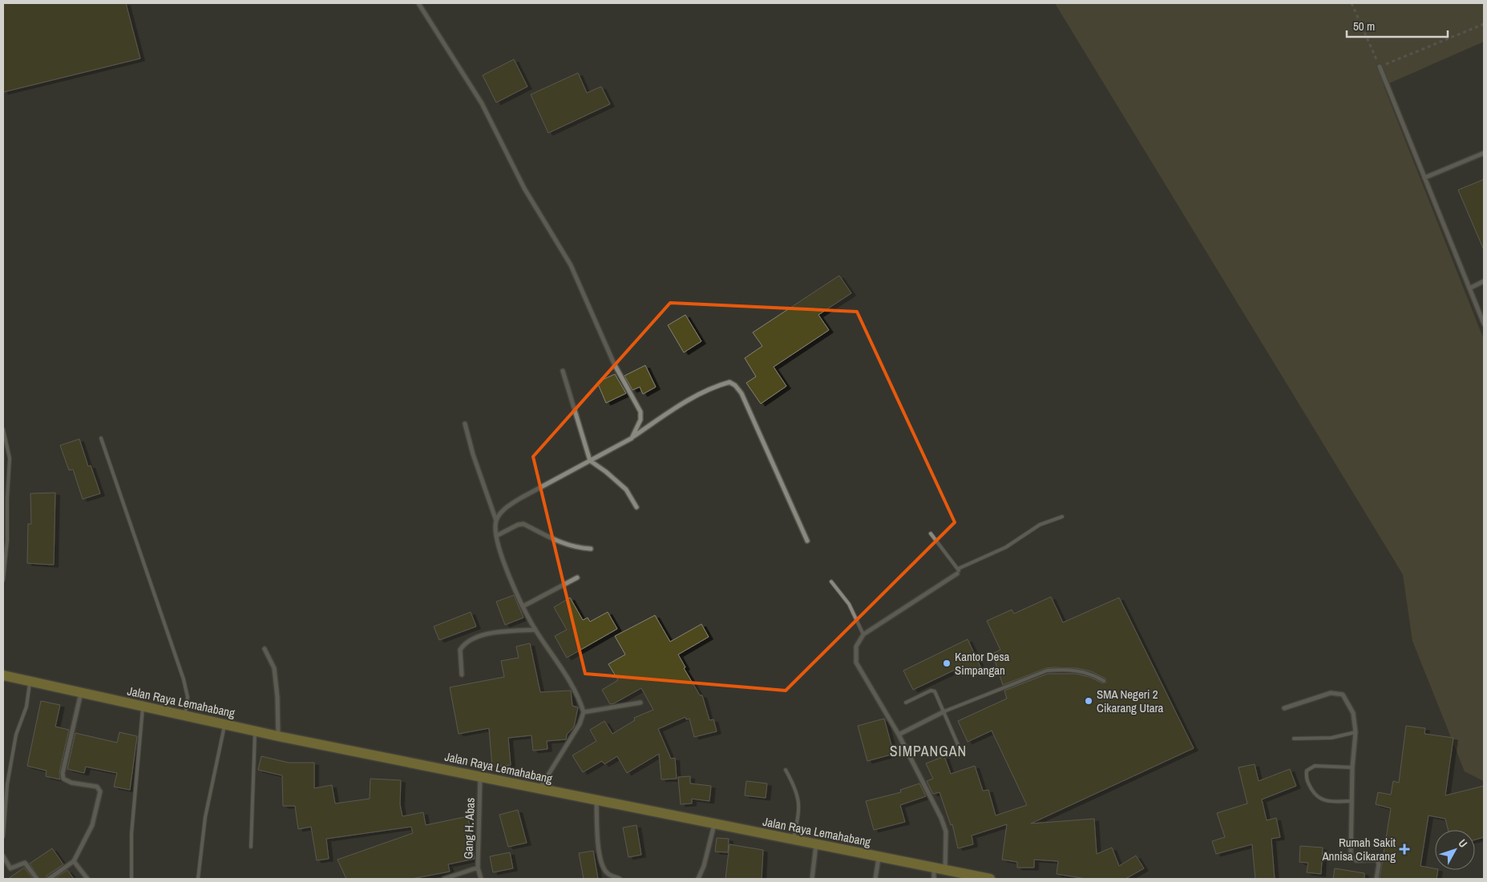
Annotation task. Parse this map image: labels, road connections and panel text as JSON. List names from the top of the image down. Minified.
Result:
{"streets":{"main road":["Jalan Raya Lemahabang"],"street":["Gang H. Abas"]},"crossings":[["Jalan Raya Lemahabang","Gang H. Abas"]],"districts":["SIMPANGAN"],"places":{"other":["Kantor Desa Simpangan","SMA Negeri 2 Cikarang Utara"],"health":["Rumah Sakit Annisa Cikarang"]},"scale_bar":"50 m","north":"top right"}
